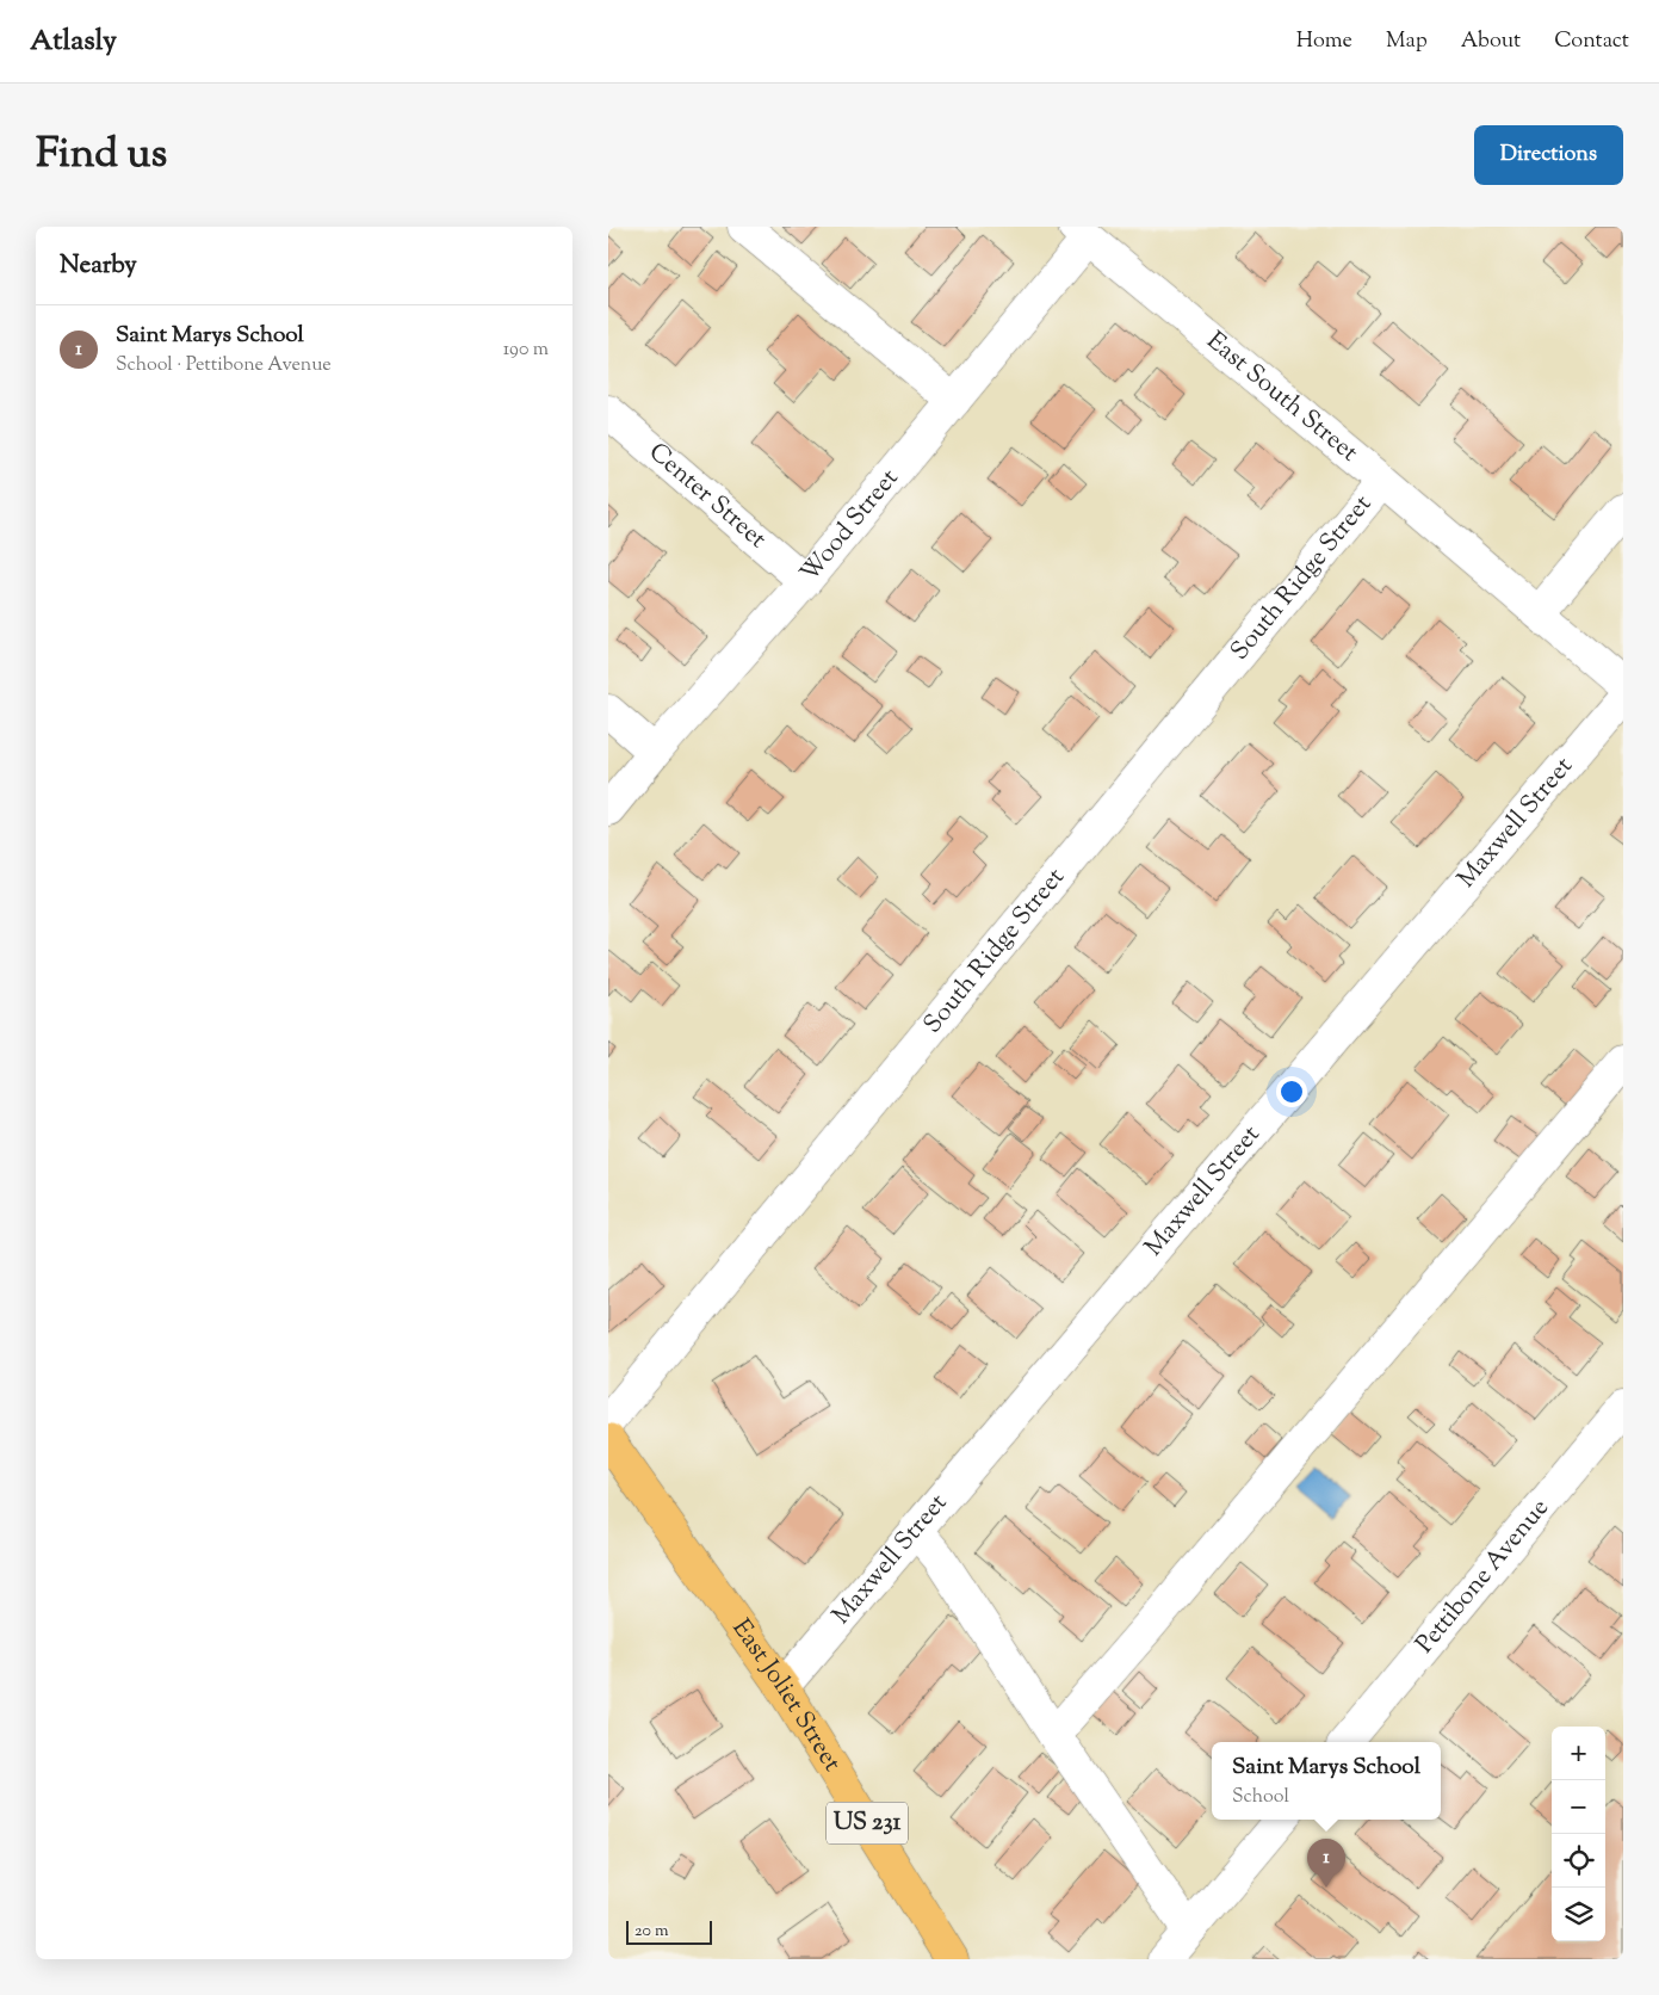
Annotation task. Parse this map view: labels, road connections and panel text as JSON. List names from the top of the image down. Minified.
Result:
{"streets":{"main road":["East Joliet Street","US 231"],"street":["East South Street","Center Street","Wood Street","South Ridge Street","Maxwell Street","Pettibone Avenue"]},"crossings":[["East South Street","Wood Street"],["East South Street","South Ridge Street"],["Center Street","Wood Street"],["Maxwell Street","East Joliet Street"]],"scale_bar":"20 m","page":{"header":"Atlasly","nav":["Home","Map","About","Contact"],"title":"Find us","buttons":"Directions","heading":"Nearby","list":[{"mark":"1","name":"Saint Marys School","note":"School · Pettibone Avenue","value":"190 m"}],"map_buttons":["+","−"],"popup":["Saint Marys School","School"],"pins":"1","scale":"20 m"}}
